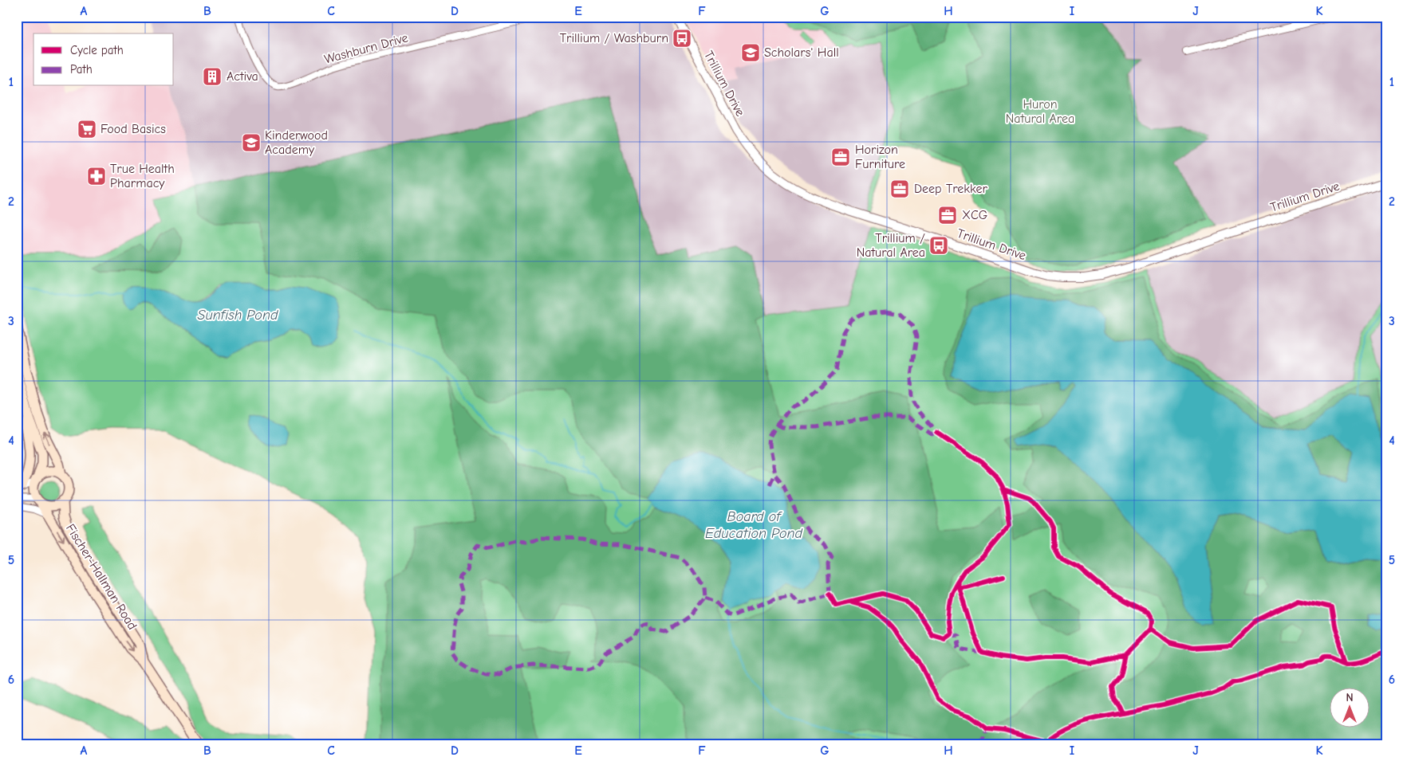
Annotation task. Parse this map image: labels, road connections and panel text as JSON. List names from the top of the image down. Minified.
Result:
{"streets":{"main road":["Fischer-Hallman Road"],"street":["Washburn Drive","Trillium Drive"]},"water":["Sunfish Pond","Board of Education Pond"],"parks":["Huron Natural Area"],"places":{"bus stop":["Trillium / Washburn","Trillium / Natural Area"],"school or university":["Scholars' Hall","Kinderwood Academy"],"building":["Activa"],"supermarket":["Food Basics"],"office":["Horizon Furniture","Deep Trekker","XCG"],"pharmacy":["True Health Pharmacy"]},"legend":["Cycle path","Path"],"north":"top","grid":{"columns":["A","B","C","D","E","F","G","H","I","J","K"],"rows":["1","2","3","4","5","6"]}}
